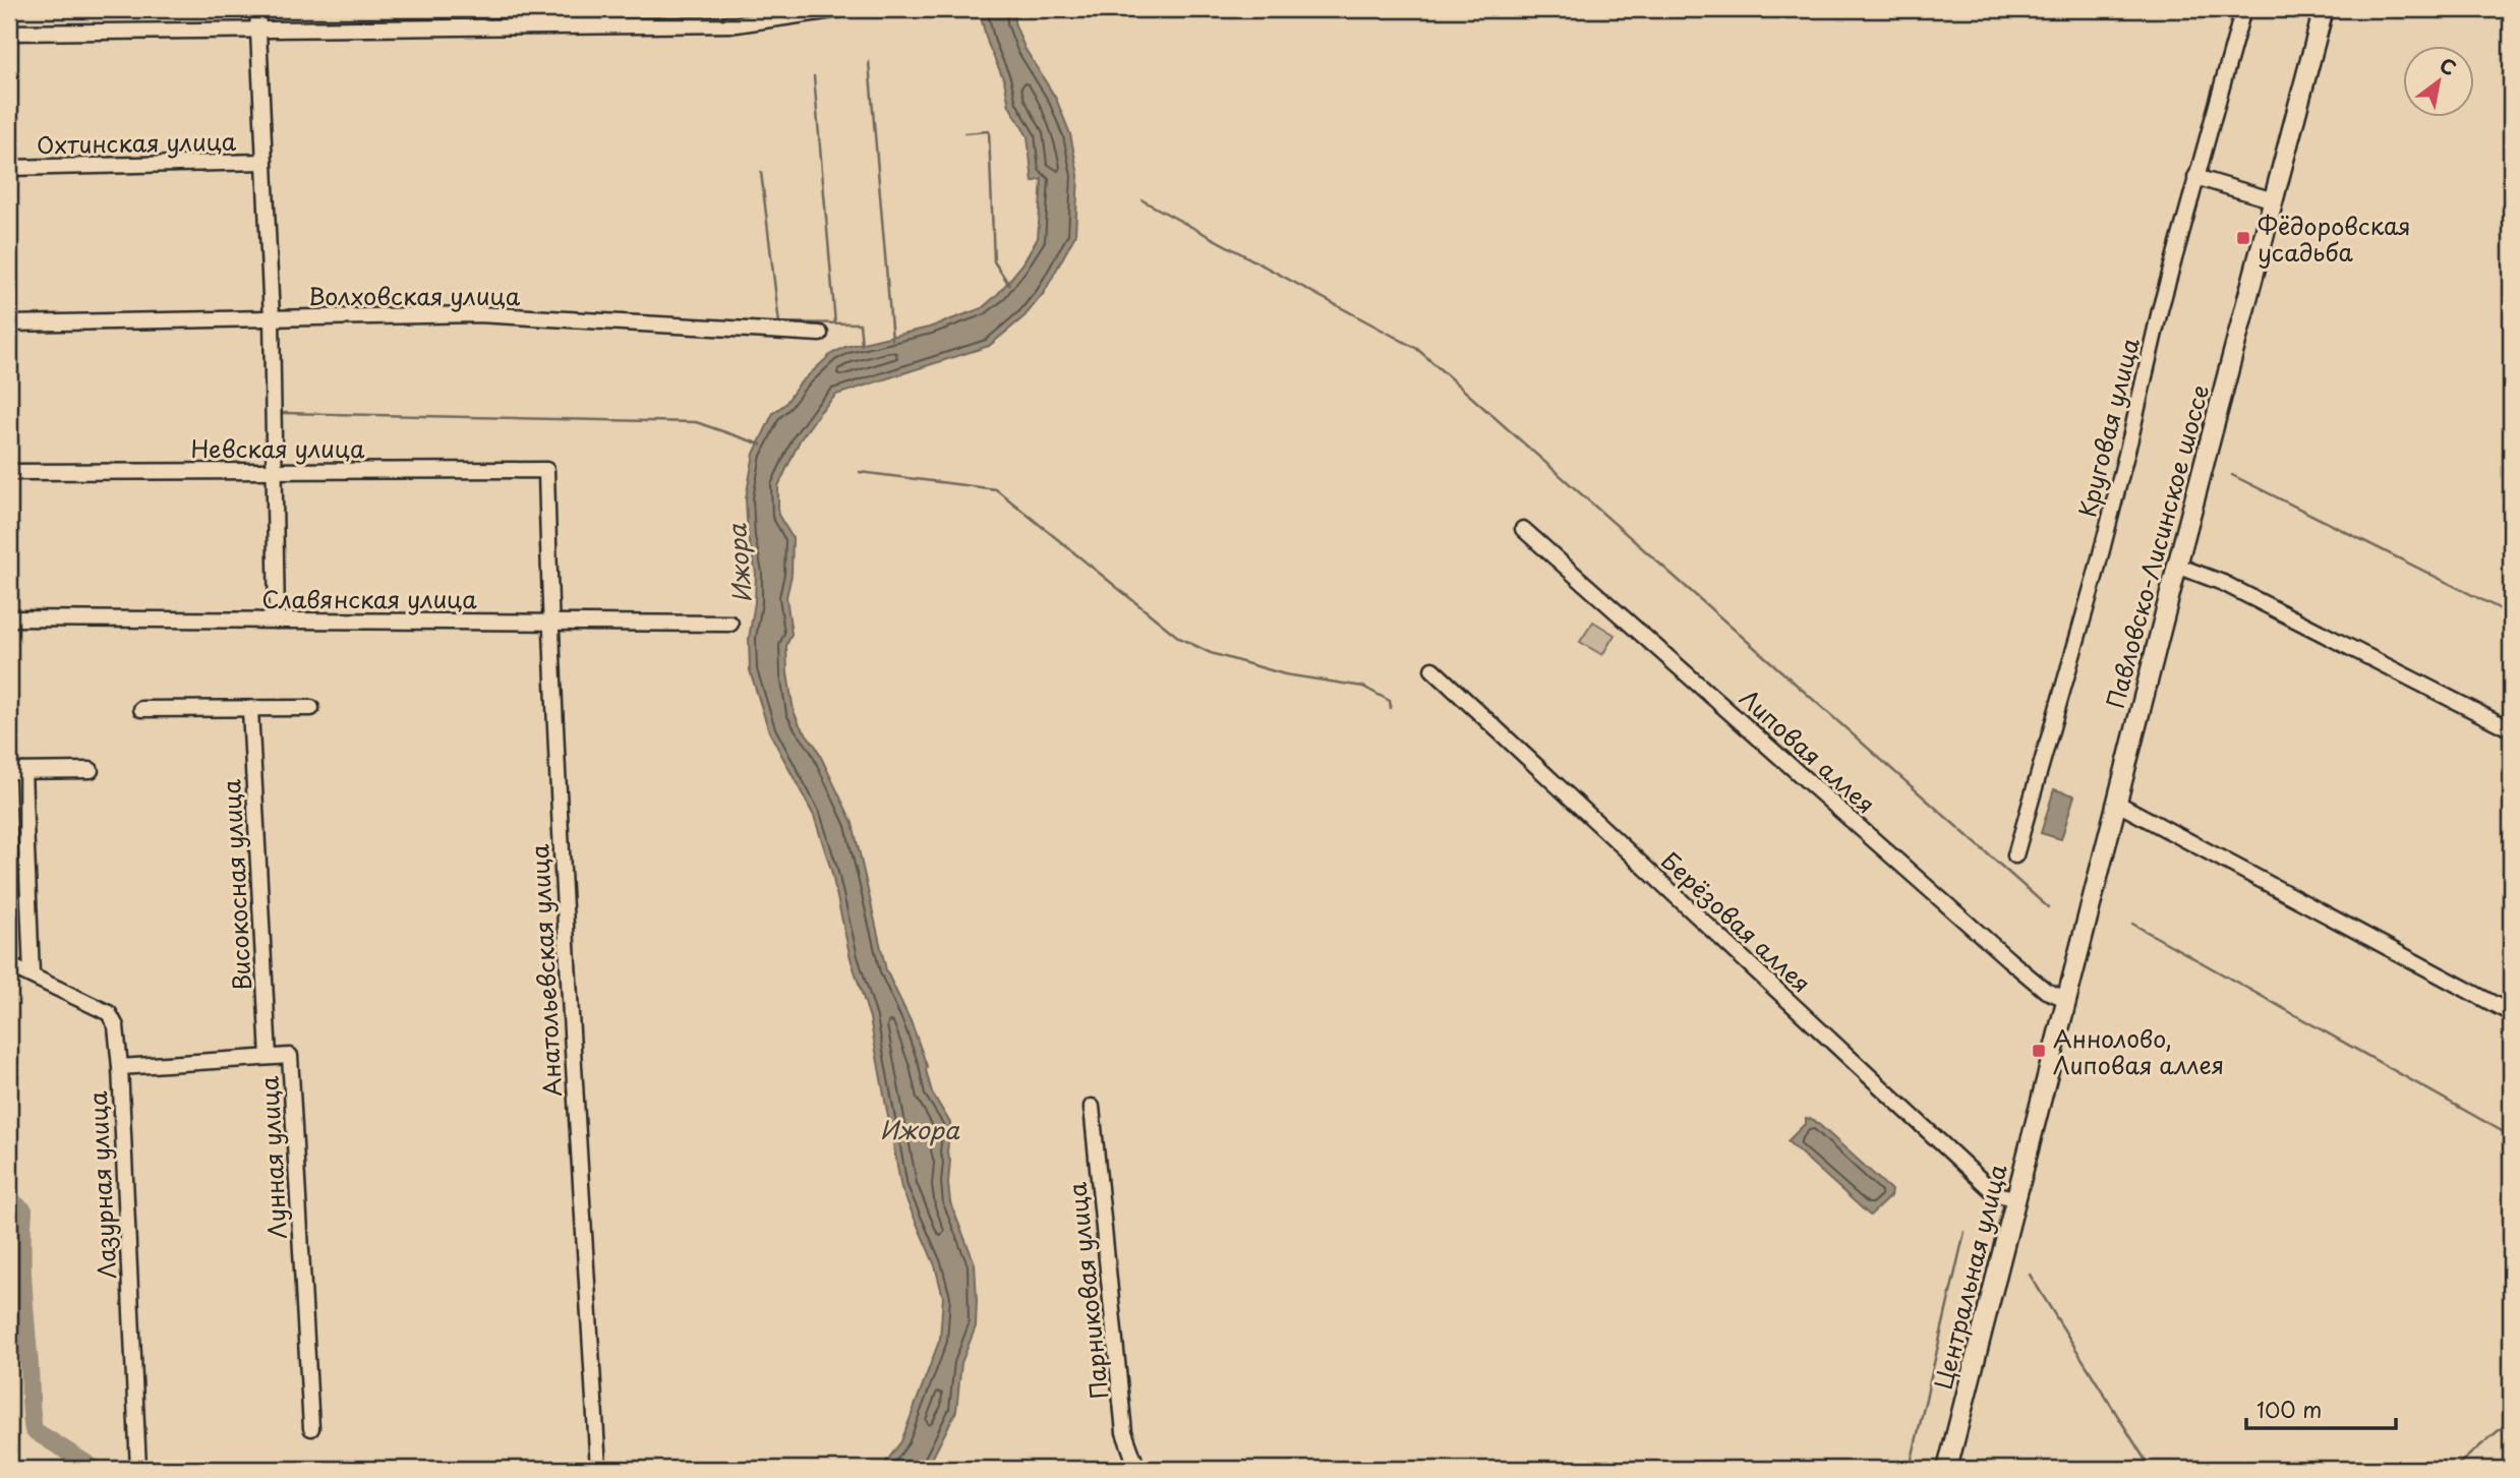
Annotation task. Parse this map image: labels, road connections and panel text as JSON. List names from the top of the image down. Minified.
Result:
{"streets":{"main road":["Павловско-Лисинское шоссе","Центральная улица"],"street":["Охтинская улица","Волховская улица","Круговая улица","Невская улица","Славянская улица","Липовая аллея","Високосная улица","Берёзовая аллея","Анатольевская улица","Лунная улица","Лазурная улица","Парниковая улица"]},"crossings":[["Невская улица","Анатольевская улица"],["Павловско-Лисинское шоссе","Липовая аллея"],["Павловско-Лисинское шоссе","Центральная улица"],["Славянская улица","Анатольевская улица"],["Високосная улица","Лунная улица"],["Берёзовая аллея","Центральная улица"],["Лунная улица","Лазурная улица"]],"water":["Ижора"],"places":{"transit":["Фёдоровская усадьба","Аннолово, Липовая аллея"]},"scale_bar":"100 m","north":"top right"}
